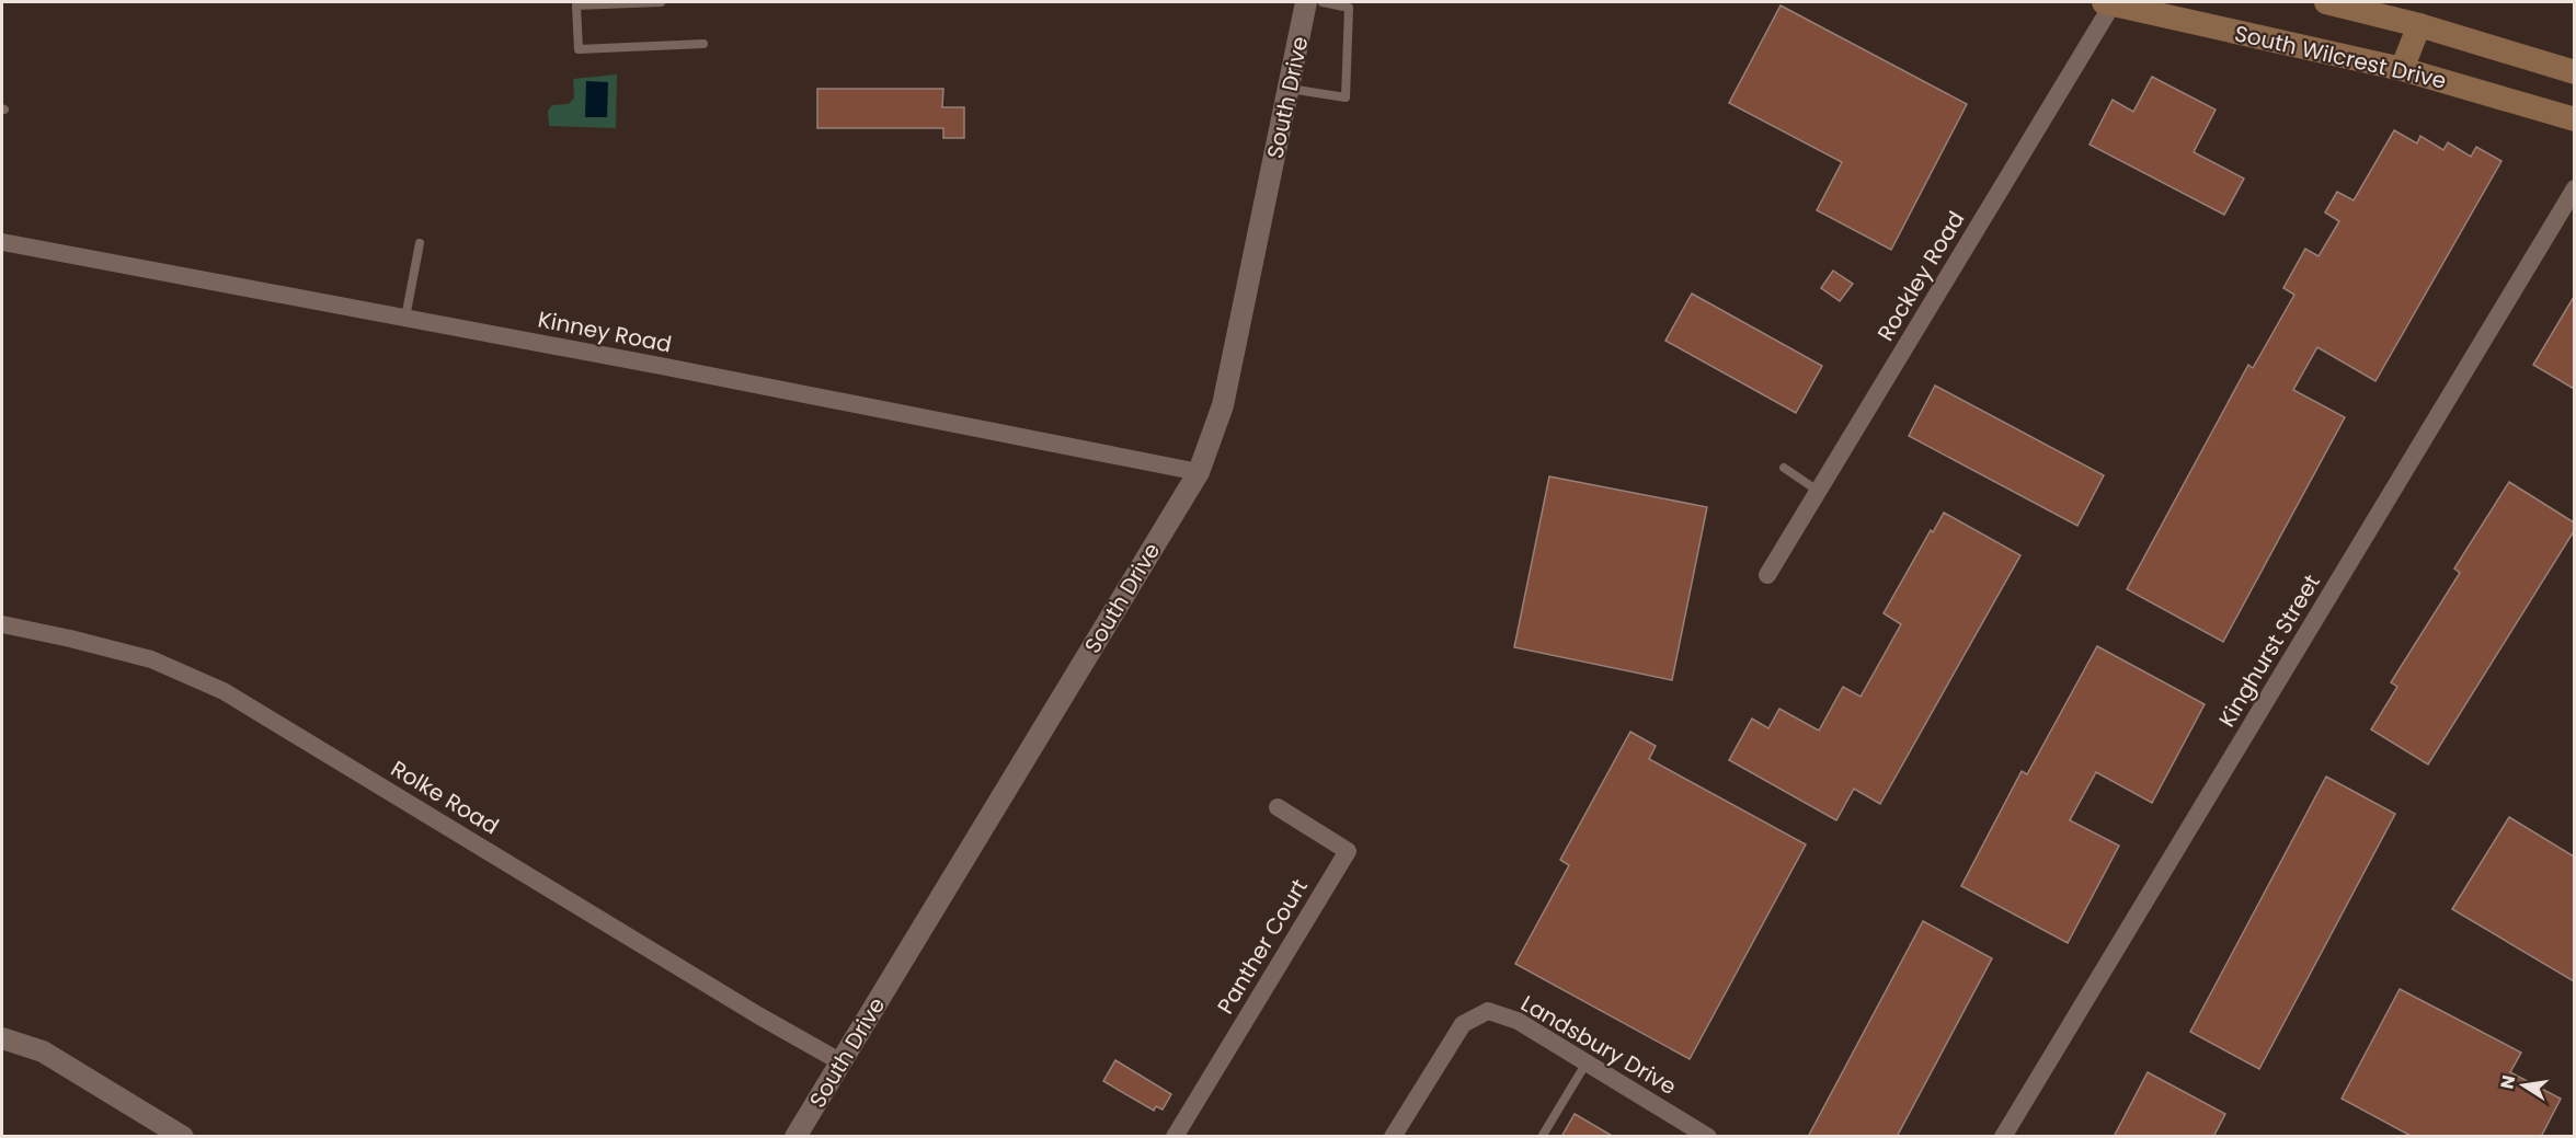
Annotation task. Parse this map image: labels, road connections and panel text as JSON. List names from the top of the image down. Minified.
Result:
{"streets":{"main road":["South Wilcrest Drive"],"street":["South Drive","Rockley Road","Kinney Road","Kinghurst Street","Rolke Road","Panther Court","Landsbury Drive"]},"crossings":[["South Wilcrest Drive","Rockley Road"],["South Drive","Kinney Road"],["South Drive","Rolke Road"]],"north":"left"}
